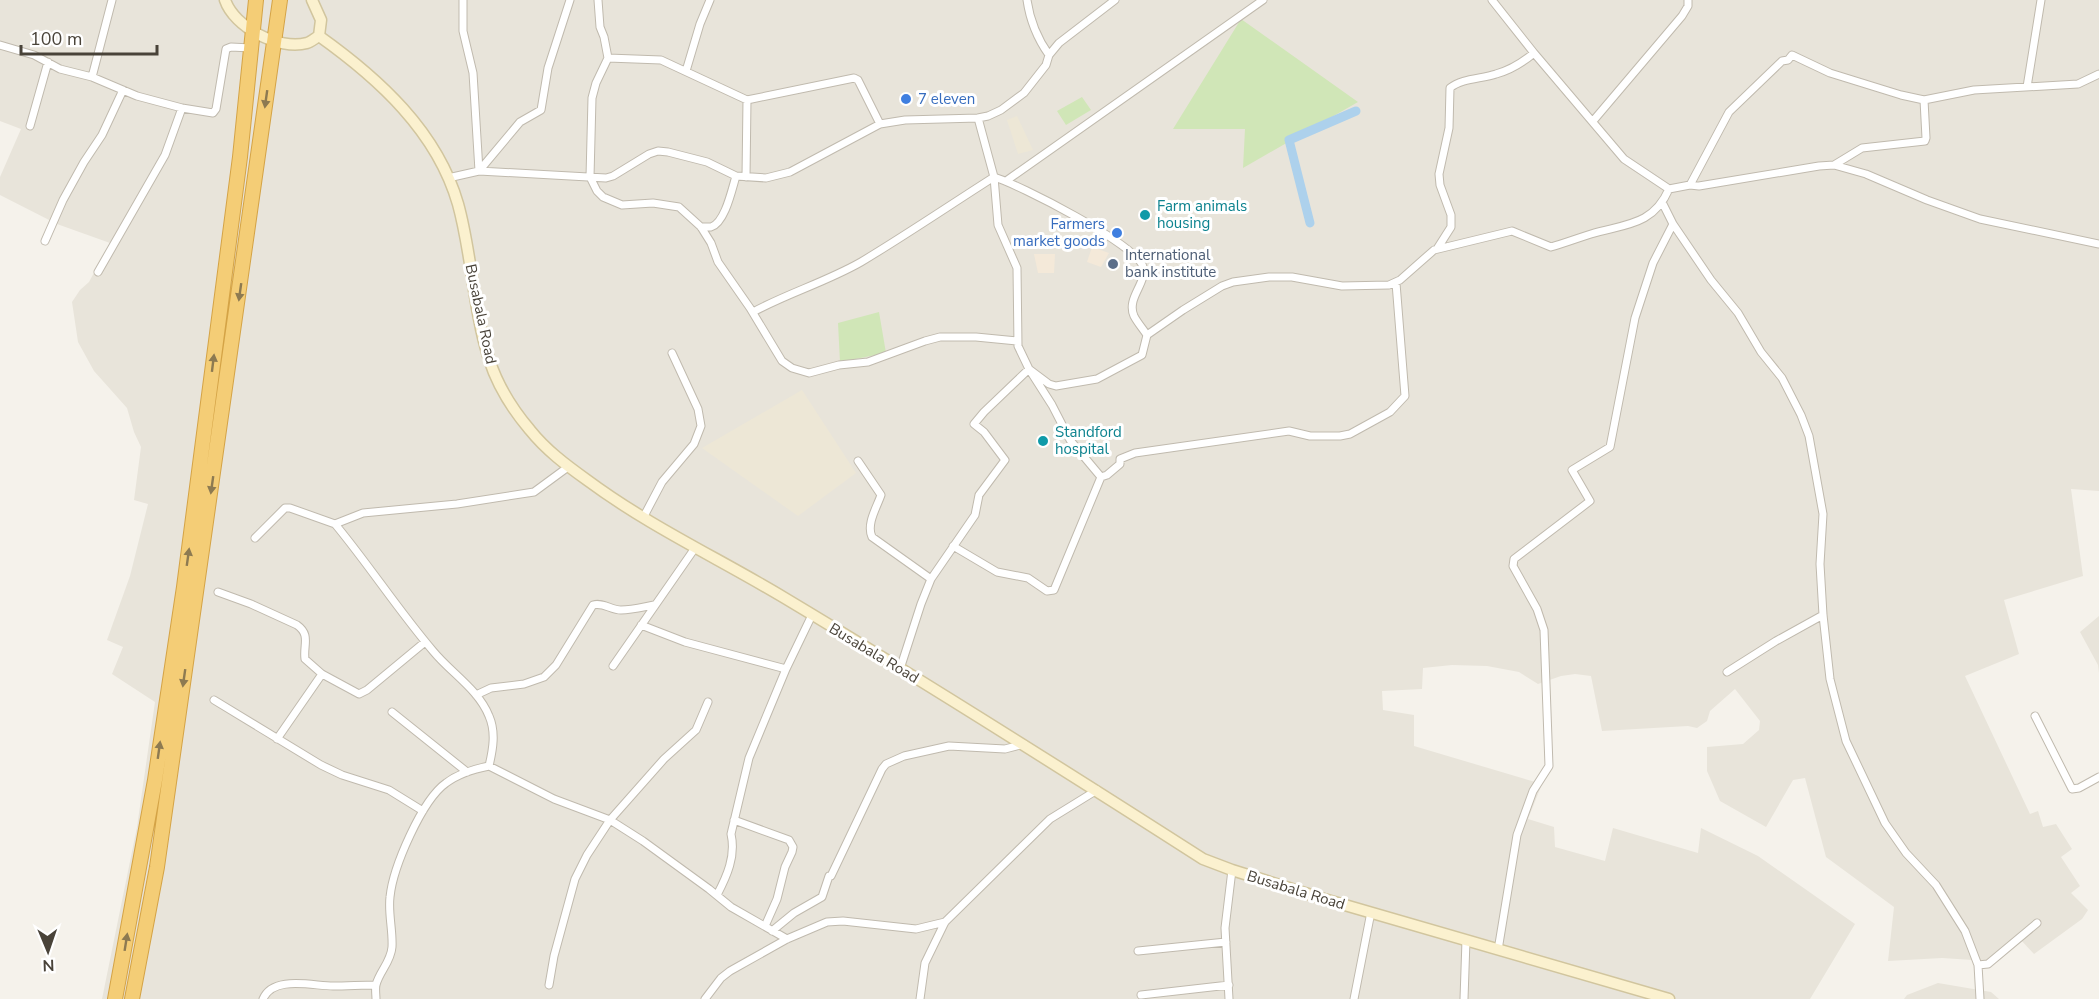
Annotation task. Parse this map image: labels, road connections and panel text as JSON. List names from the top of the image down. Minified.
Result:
{"streets":{"street":["Busabala Road"]},"places":["7 eleven","Farm animals housing","Farmers market goods","International bank institute","Standford hospital"],"scale_bar":"100 m","north":"bottom"}
